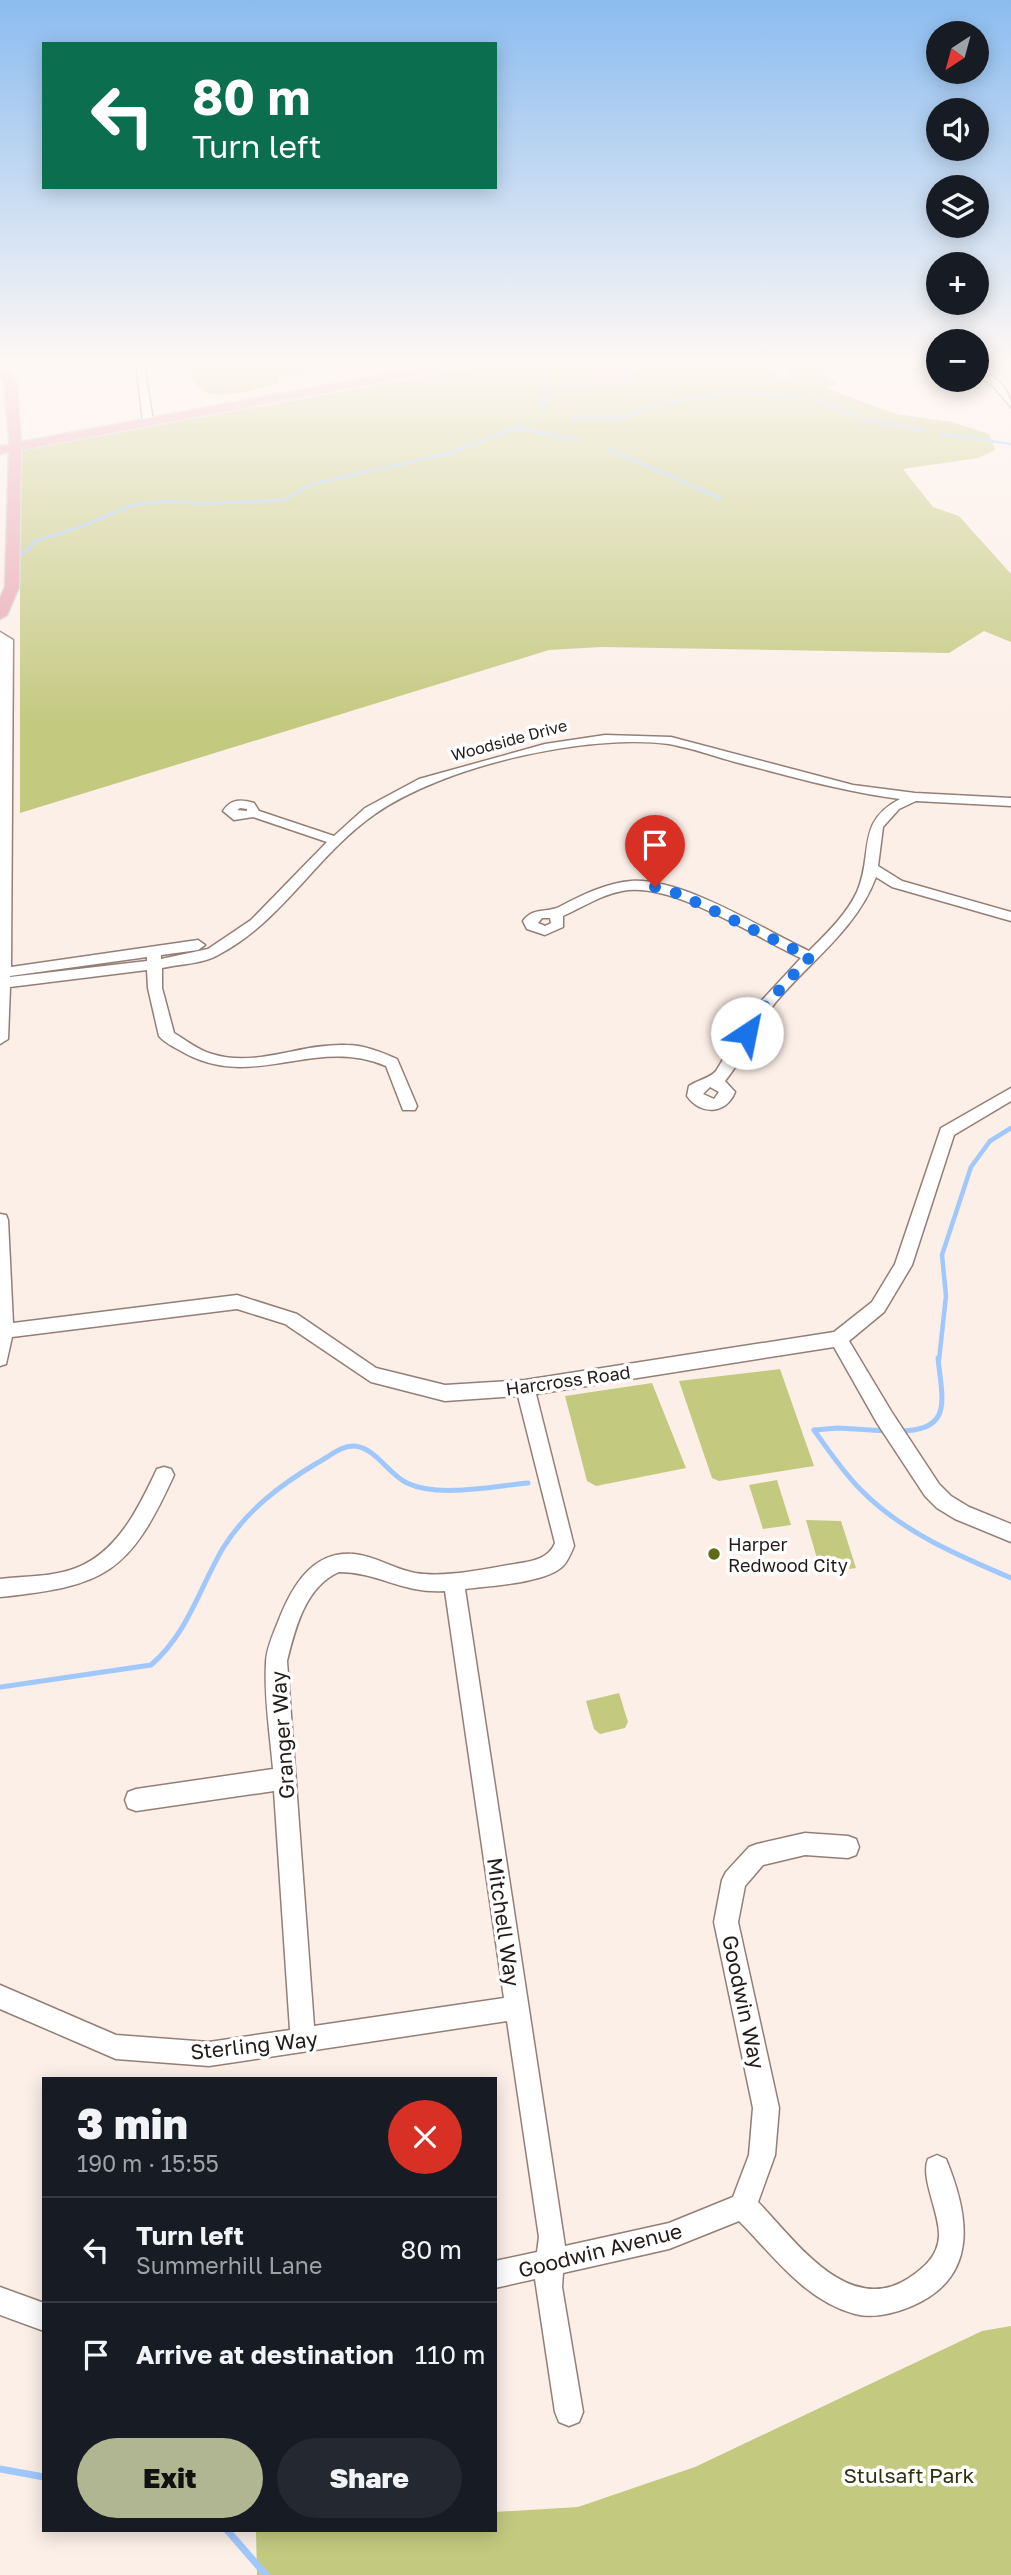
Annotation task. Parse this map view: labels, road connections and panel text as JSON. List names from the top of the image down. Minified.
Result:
{"streets":{"street":["Woodside Drive","Harcross Road","Granger Way","Mitchell Way","Goodwin Way","Sterling Way","Goodwin Avenue"]},"crossings":[["Harcross Road","Granger Way"],["Granger Way","Mitchell Way"],["Granger Way","Sterling Way"],["Mitchell Way","Sterling Way"],["Mitchell Way","Goodwin Avenue"],["Goodwin Way","Goodwin Avenue"]],"parks":["Stulsaft Park"],"places":["Harper Redwood City"],"north":"bottom left","page":{"map_buttons":["+","−"],"turn":["80 m","Turn left"],"heading":["3 min","190 m · 15:55"],"list":[{"name":"Turn left","note":"Summerhill Lane","value":"80 m"},{"name":"Arrive at destination","value":"110 m"}],"buttons":["Exit","Share"]}}
